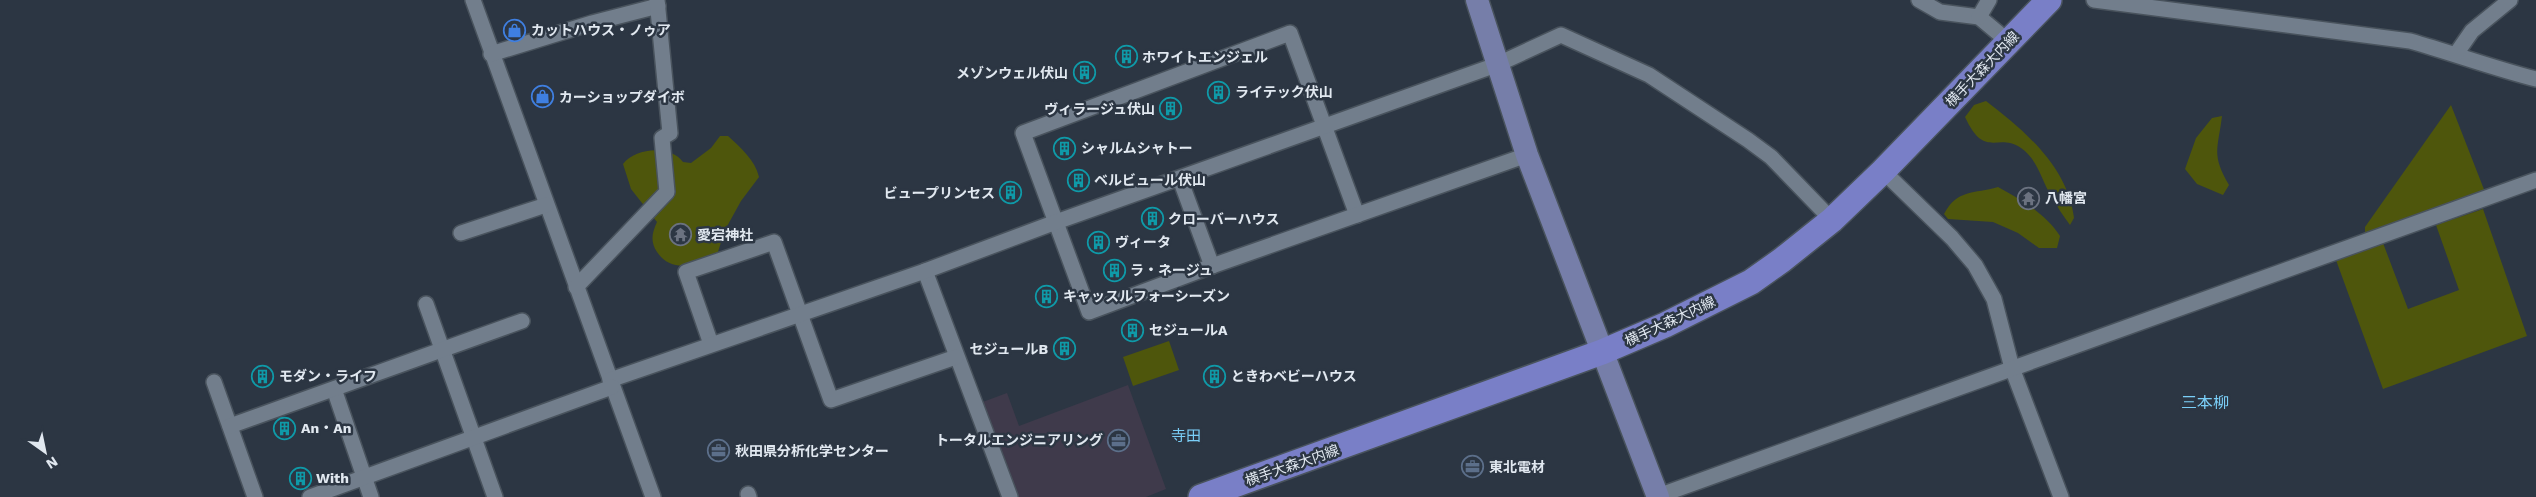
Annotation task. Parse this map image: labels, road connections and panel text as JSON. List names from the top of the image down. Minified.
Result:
{"streets":{"main road":["横手大森大内線"]},"districts":["三本柳","寺田"],"places":{"shop":["カットハウス・ノゥア","カーショップダイボ"],"building":["ホワイトエンジェル","メゾンウェル伏山","ライテック伏山","ヴィラージュ伏山","シャルムシャトー","ベルビュール伏山","ビュープリンセス","クローバーハウス","ヴィータ","ラ・ネージュ","キャッスルフォーシーズン","セジュールA","セジュールB","モダン・ライフ","ときわベビーハウス","An・An","With"],"temple":["八幡宮","愛宕神社"],"office":["トータルエンジニアリング","秋田県分析化学センター","東北電材"]},"north":"bottom right"}
